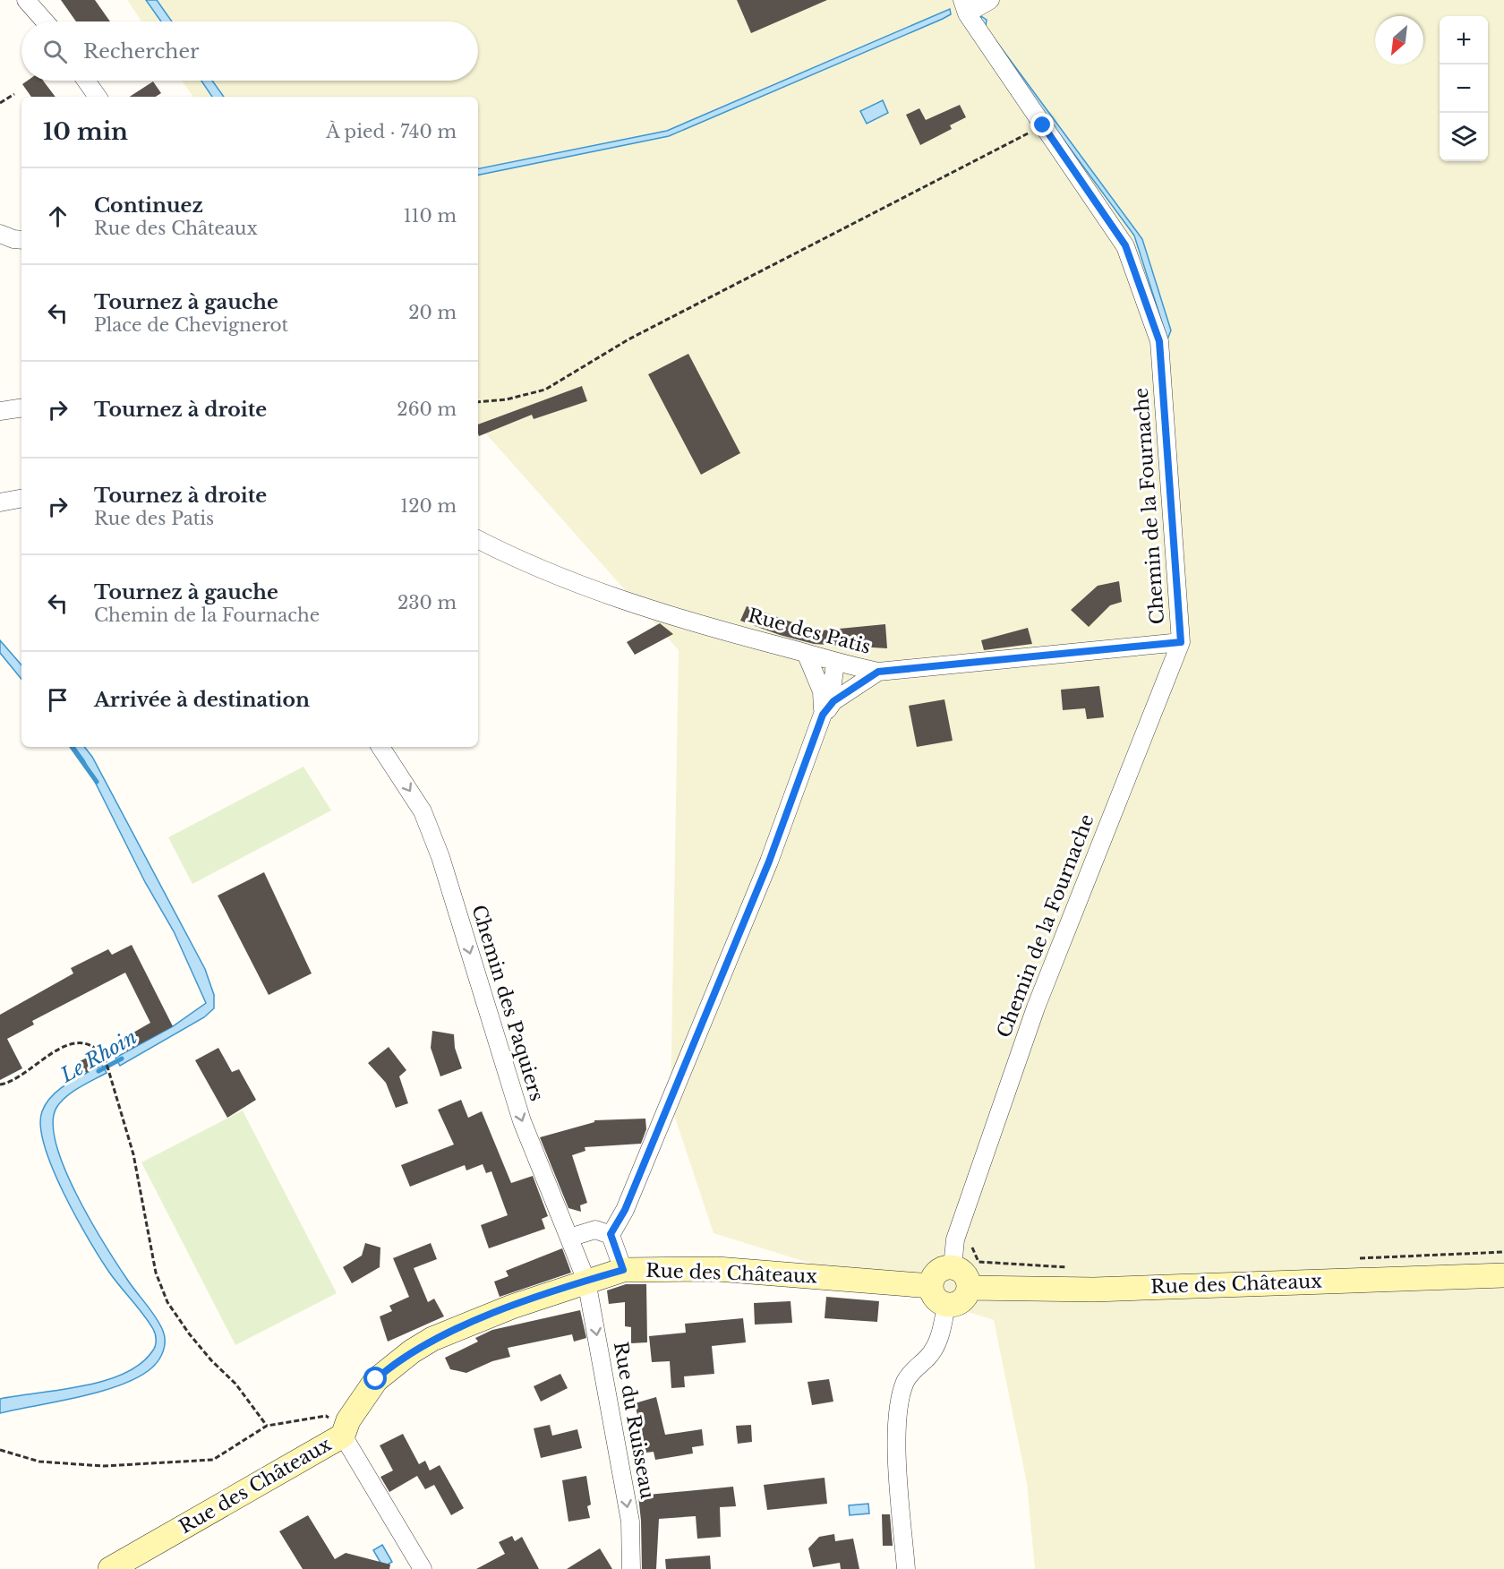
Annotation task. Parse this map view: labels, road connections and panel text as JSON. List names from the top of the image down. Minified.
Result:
{"streets":{"street":["Chemin de la Fournache","Rue des Patis","Chemin des Paquiers","Rue des Châteaux","Rue du Ruisseau"]},"crossings":[["Chemin de la Fournache","Rue des Patis"],["Chemin de la Fournache","Rue des Châteaux"],["Chemin des Paquiers","Rue des Châteaux"],["Chemin des Paquiers","Rue du Ruisseau"],["Rue des Châteaux","Rue du Ruisseau"]],"one_way":["Chemin des Paquiers","Rue du Ruisseau"],"water":["Le Rhoin"],"north":"bottom left","page":{"map_buttons":["+","−"],"search":"Rechercher","heading":["10 min","À pied · 740 m"],"list":[["Continuez","Rue des Châteaux","110 m"],["Tournez à gauche","Place de Chevignerot","20 m"],["Tournez à droite","260 m"],["Tournez à droite","Rue des Patis","120 m"],["Tournez à gauche","Chemin de la Fournache","230 m"],"Arrivée à destination"]}}
